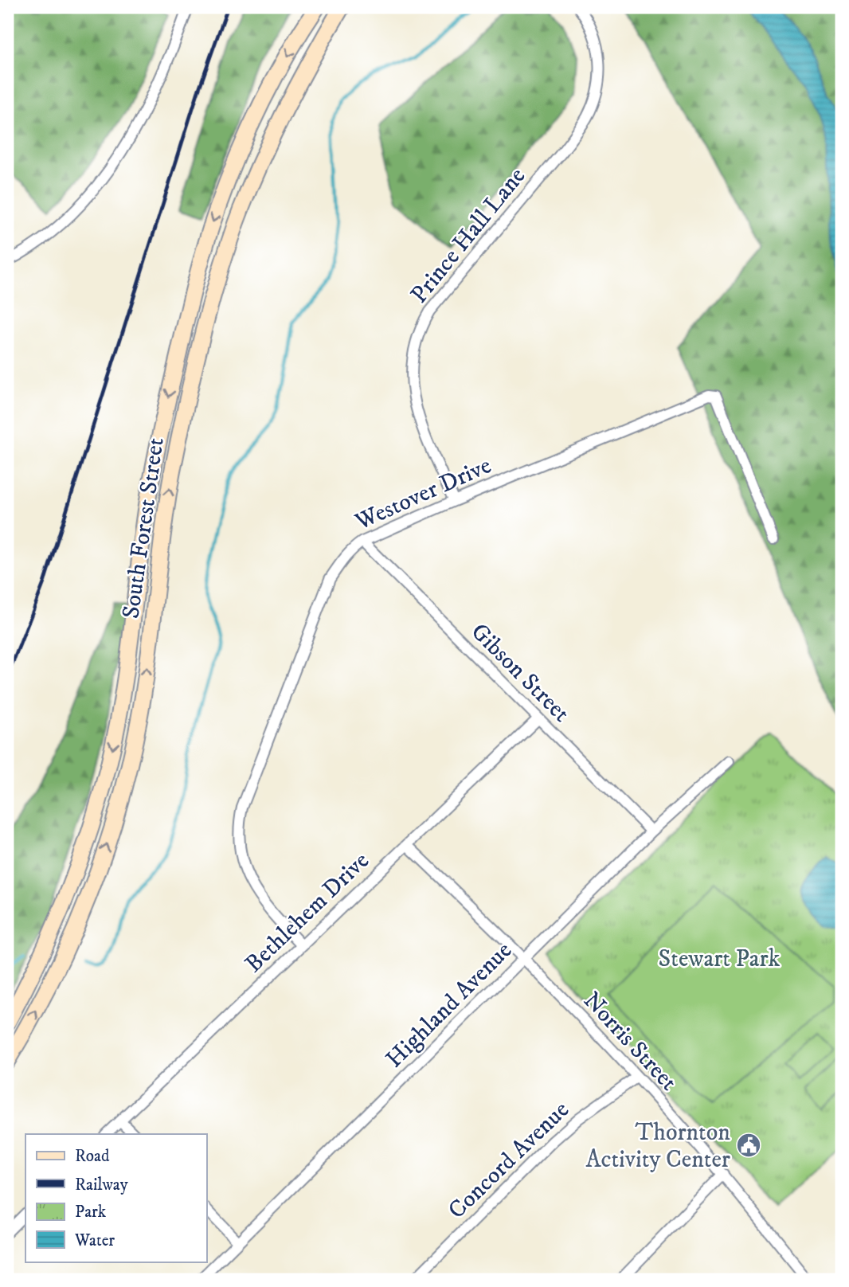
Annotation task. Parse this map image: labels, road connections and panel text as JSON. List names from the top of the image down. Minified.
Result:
{"streets":{"street":["Prince Hall Lane","Westover Drive","South Forest Street","Gibson Street","Bethlehem Drive","Highland Avenue","Norris Street","Concord Avenue"]},"crossings":[["Prince Hall Lane","Westover Drive"],["Westover Drive","Gibson Street"],["Westover Drive","Bethlehem Drive"],["Gibson Street","Bethlehem Drive"],["Gibson Street","Highland Avenue"],["Bethlehem Drive","Norris Street"],["Highland Avenue","Norris Street"],["Norris Street","Concord Avenue"]],"parks":["Stewart Park"],"places":{"public building":["Thornton Activity Center"]},"legend":["Road","Railway","Park","Water"]}
